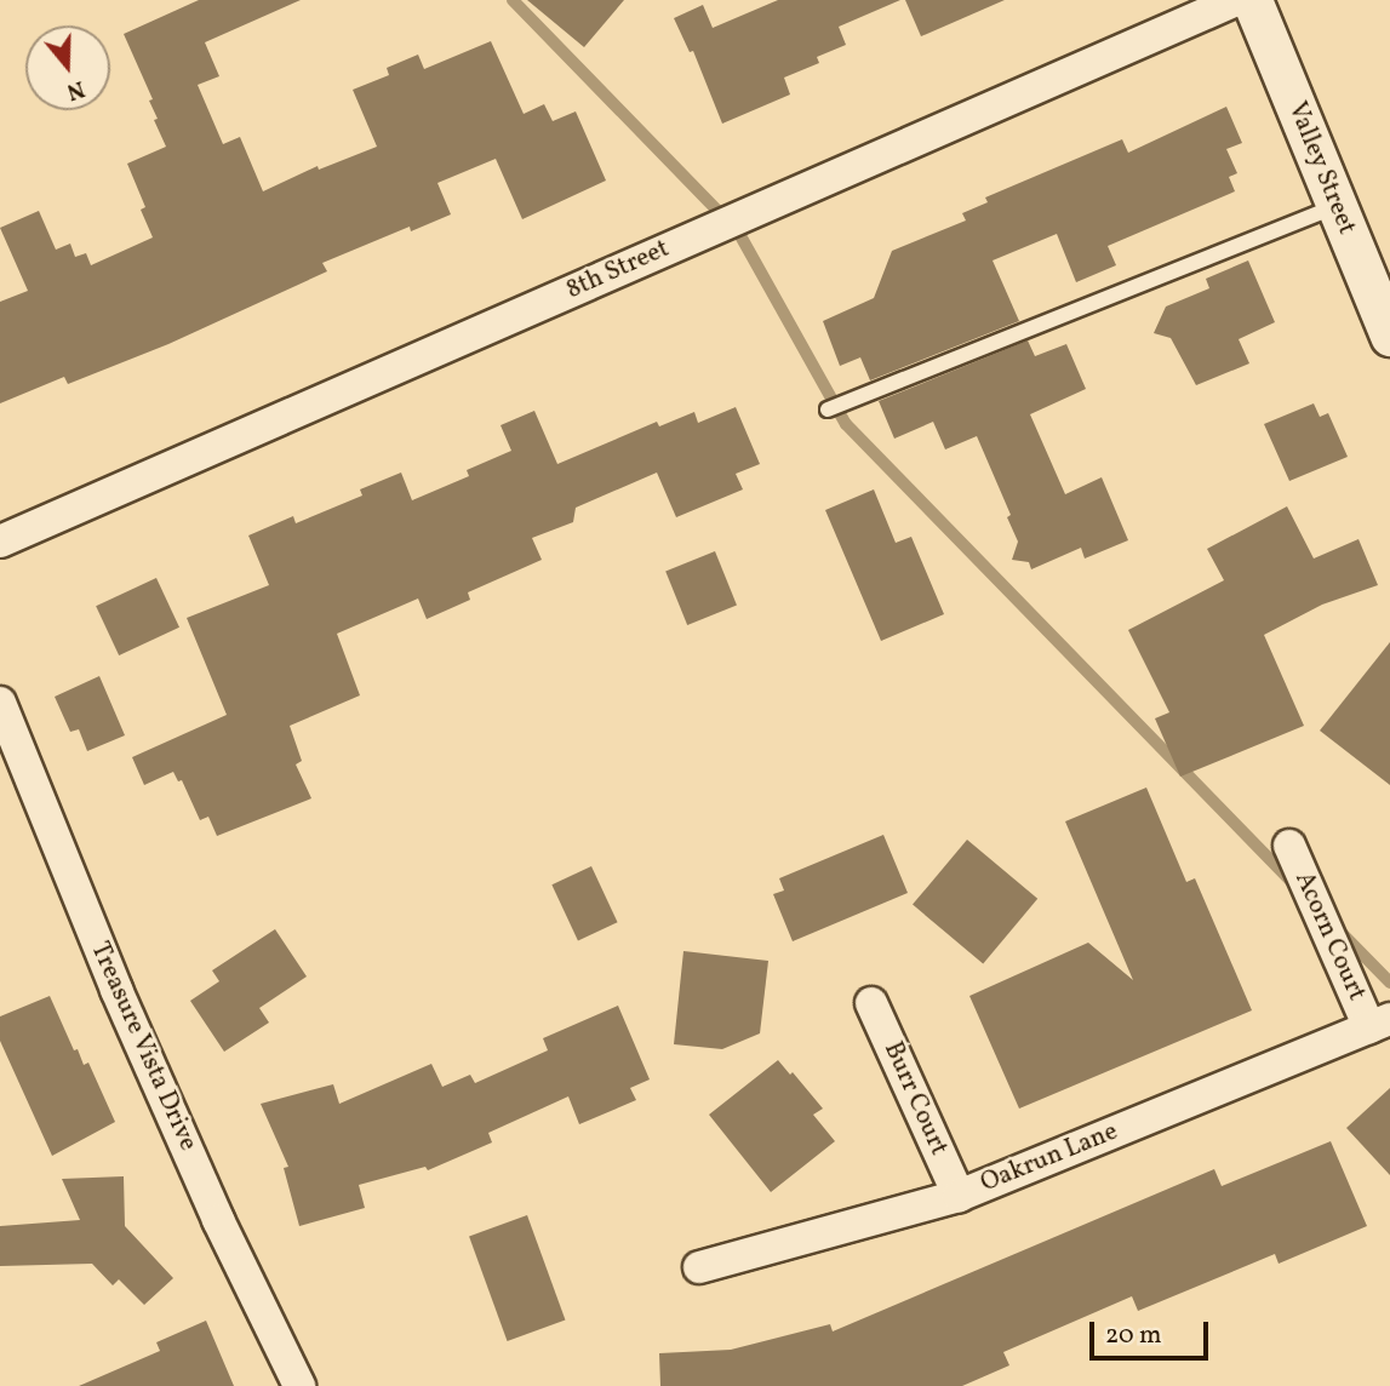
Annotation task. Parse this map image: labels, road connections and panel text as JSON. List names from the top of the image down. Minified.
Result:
{"streets":{"street":["Valley Street","8th Street","Acorn Court","Treasure Vista Drive","Burr Court","Oakrun Lane"]},"crossings":[["Acorn Court","Oakrun Lane"],["Burr Court","Oakrun Lane"]],"scale_bar":"20 m","north":"bottom"}
